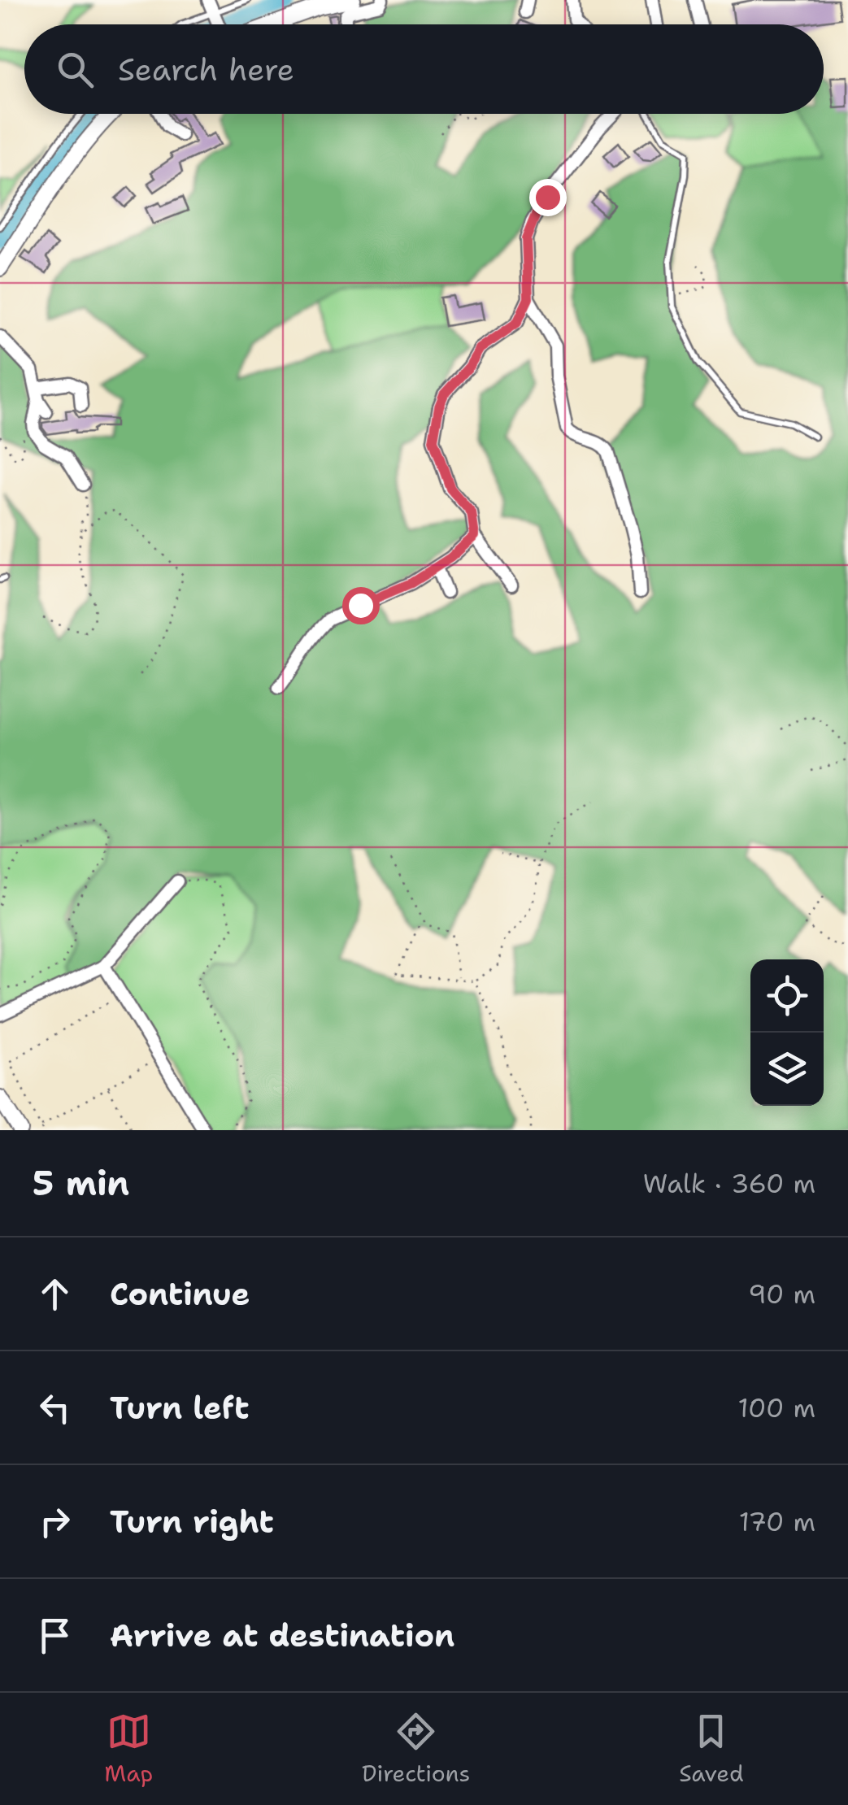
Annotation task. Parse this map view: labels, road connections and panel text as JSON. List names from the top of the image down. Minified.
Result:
{"page":{"search":"Search here","heading":["5 min","Walk · 360 m"],"list":[["Continue","90 m"],["Turn left","100 m"],["Turn right","170 m"],"Arrive at destination"],"nav":["Map","Directions","Saved"]}}
